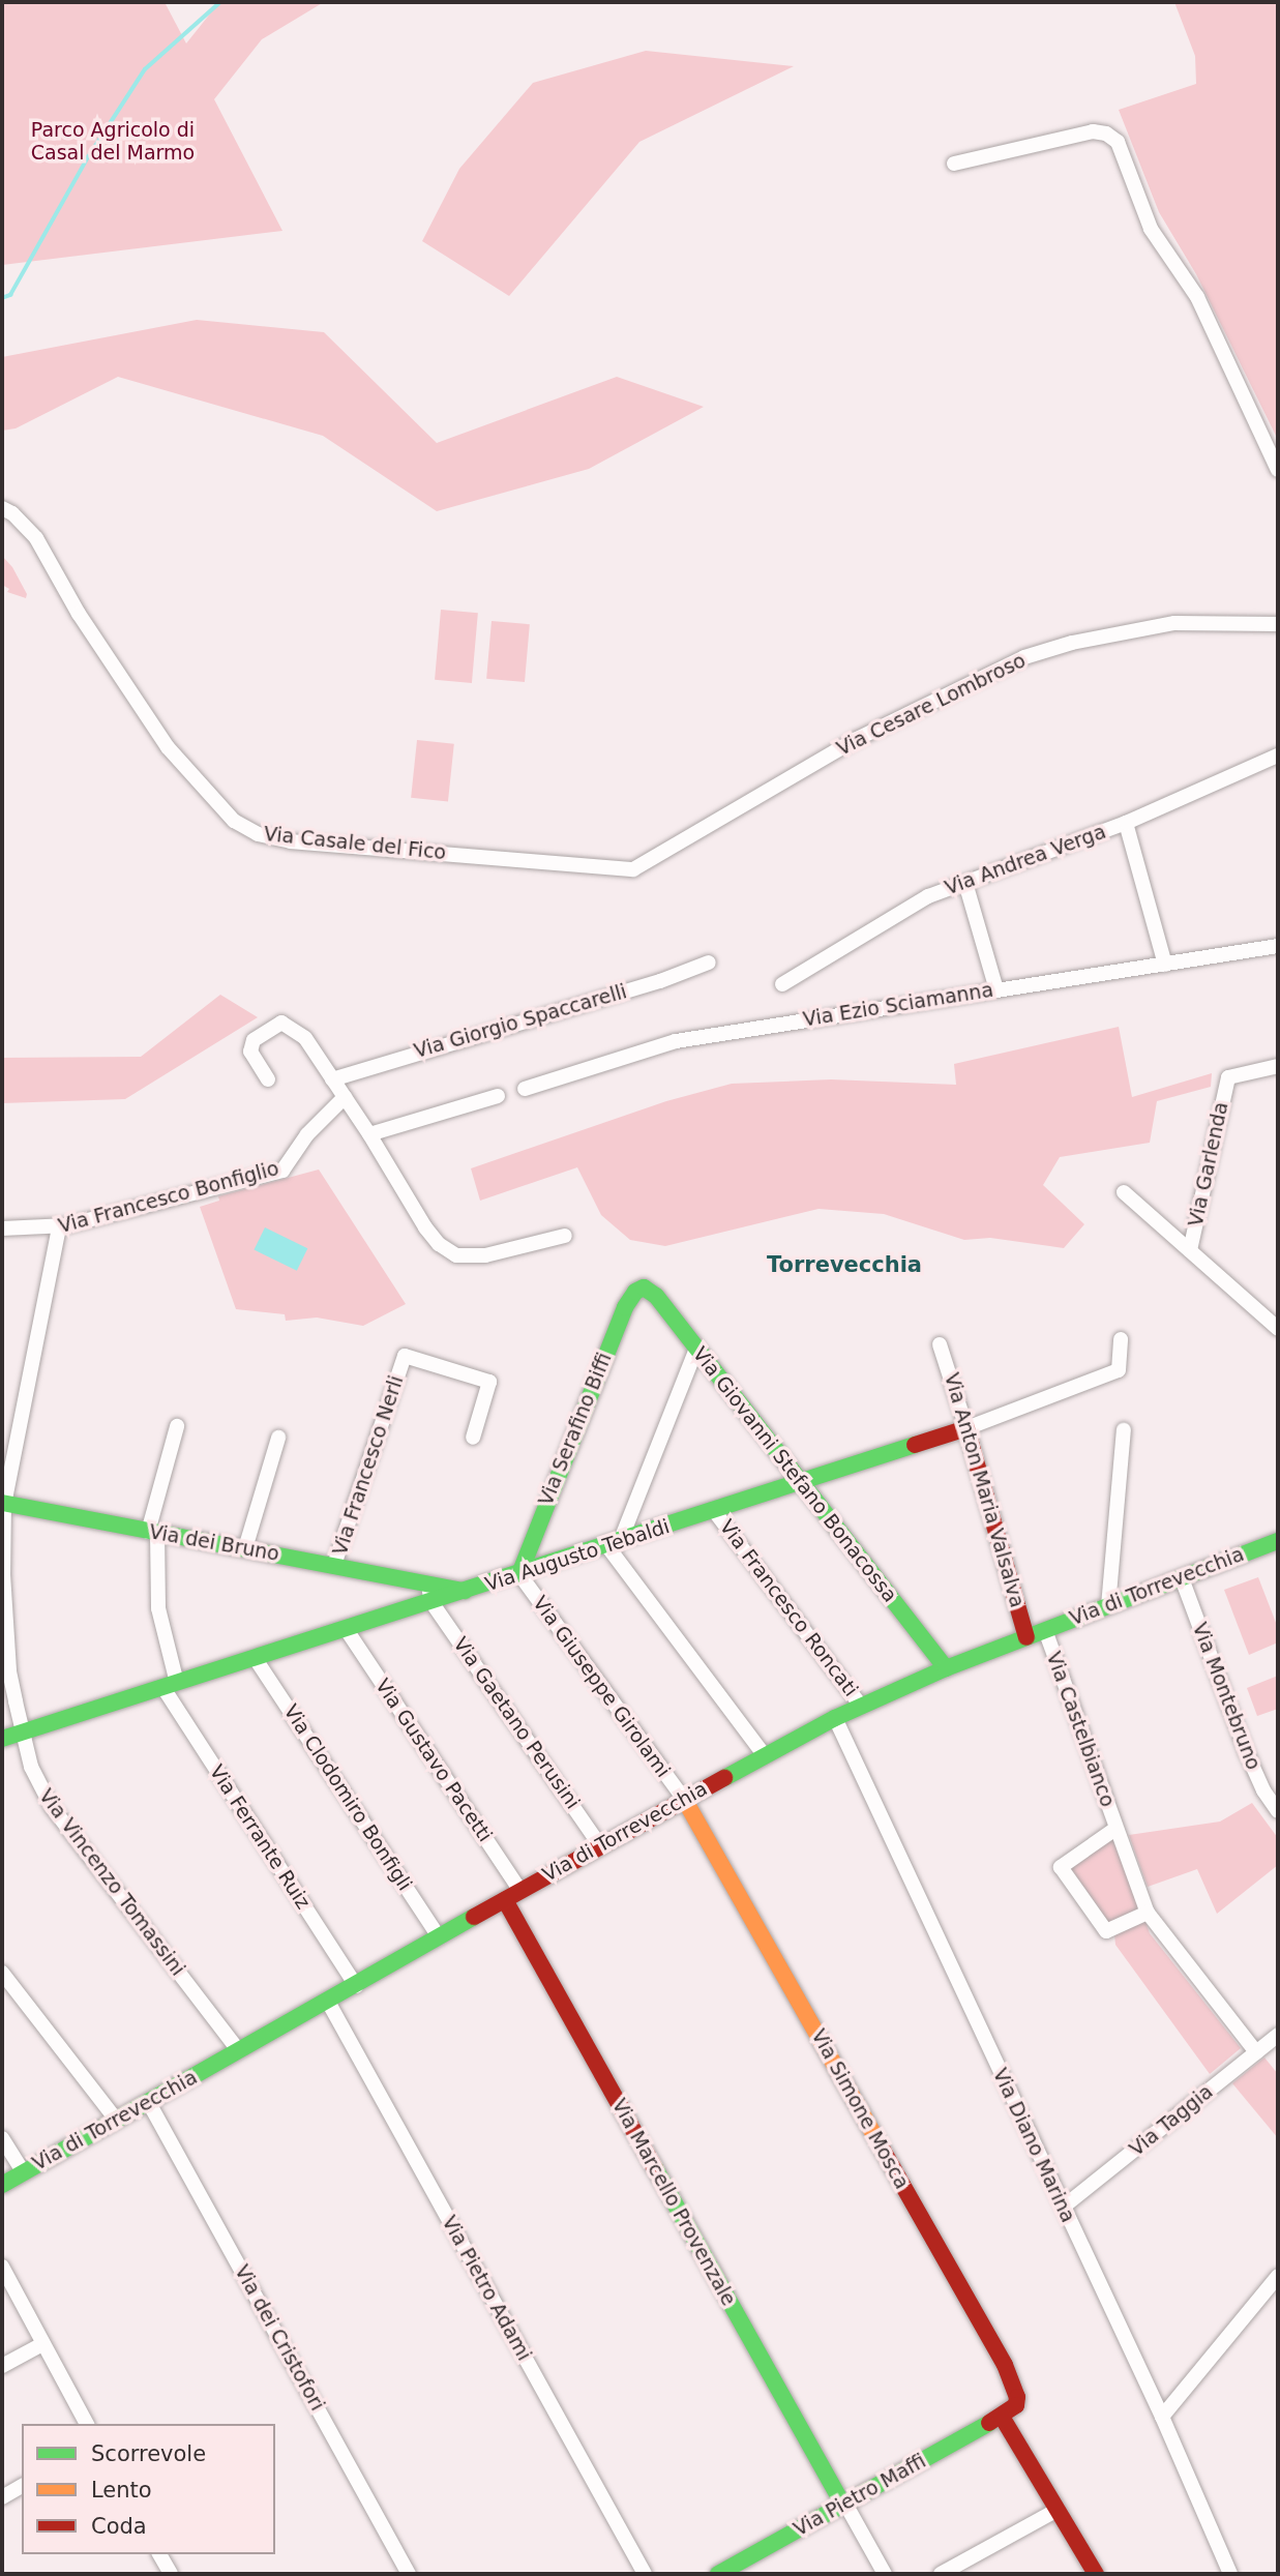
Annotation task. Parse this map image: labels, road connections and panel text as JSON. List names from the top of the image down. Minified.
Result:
{"streets":{"street":["Via Cesare Lombroso","Via Casale del Fico","Via Andrea Verga","Via Ezio Sciamanna","Via Giorgio Spaccarelli","Via Garlenda","Via Francesco Bonfiglio","Via Serafino Biffi","Via Francesco Nerli","Via Giovanni Stefano Bonacossa","Via Anton Maria Valsalva","Via dei Bruno","Via Augusto Tebaldi","Via di Torrevecchia","Via Francesco Roncati","Via Giuseppe Girolami","Via Montebruno","Via Gaetano Perusini","Via Castelbianco","Via Gustavo Pacetti","Via Clodomiro Bonfigli","Via Ferrante Ruiz","Via Vincenzo Tomassini","Via Simone Mosca","Via Taggia","Via Diano Marina","Via Marcello Provenzale","Via Pietro Adami","Via dei Cristofori","Via Pietro Maffi"]},"crossings":[["Via Cesare Lombroso","Via Casale del Fico"],["Via Francesco Bonfiglio","Via Vincenzo Tomassini"],["Via Serafino Biffi","Via Giovanni Stefano Bonacossa"],["Via Serafino Biffi","Via Augusto Tebaldi"],["Via Serafino Biffi","Via Giuseppe Girolami"],["Via Francesco Nerli","Via dei Bruno"],["Via Giovanni Stefano Bonacossa","Via Augusto Tebaldi"],["Via Giovanni Stefano Bonacossa","Via di Torrevecchia"],["Via Anton Maria Valsalva","Via Augusto Tebaldi"],["Via Anton Maria Valsalva","Via di Torrevecchia"],["Via dei Bruno","Via Augusto Tebaldi"],["Via dei Bruno","Via Ferrante Ruiz"],["Via dei Bruno","Via Vincenzo Tomassini"],["Via Augusto Tebaldi","Via Francesco Roncati"],["Via Augusto Tebaldi","Via Giuseppe Girolami"],["Via Augusto Tebaldi","Via Gaetano Perusini"],["Via Augusto Tebaldi","Via Gustavo Pacetti"],["Via Augusto Tebaldi","Via Clodomiro Bonfigli"],["Via Augusto Tebaldi","Via Ferrante Ruiz"],["Via Augusto Tebaldi","Via Vincenzo Tomassini"],["Via di Torrevecchia","Via Francesco Roncati"],["Via di Torrevecchia","Via Giuseppe Girolami"],["Via di Torrevecchia","Via Montebruno"],["Via di Torrevecchia","Via Gaetano Perusini"],["Via di Torrevecchia","Via Castelbianco"],["Via di Torrevecchia","Via Gustavo Pacetti"],["Via di Torrevecchia","Via Clodomiro Bonfigli"],["Via di Torrevecchia","Via Ferrante Ruiz"],["Via di Torrevecchia","Via Vincenzo Tomassini"],["Via di Torrevecchia","Via Simone Mosca"],["Via di Torrevecchia","Via Diano Marina"],["Via di Torrevecchia","Via Marcello Provenzale"],["Via di Torrevecchia","Via Pietro Adami"],["Via di Torrevecchia","Via dei Cristofori"],["Via Giuseppe Girolami","Via Simone Mosca"],["Via Castelbianco","Via Taggia"],["Via Simone Mosca","Via Pietro Maffi"],["Via Taggia","Via Diano Marina"],["Via Marcello Provenzale","Via Pietro Maffi"]],"districts":["Torrevecchia"],"parks":["Parco Agricolo di Casal del Marmo"],"legend":["Scorrevole","Lento","Coda"]}
